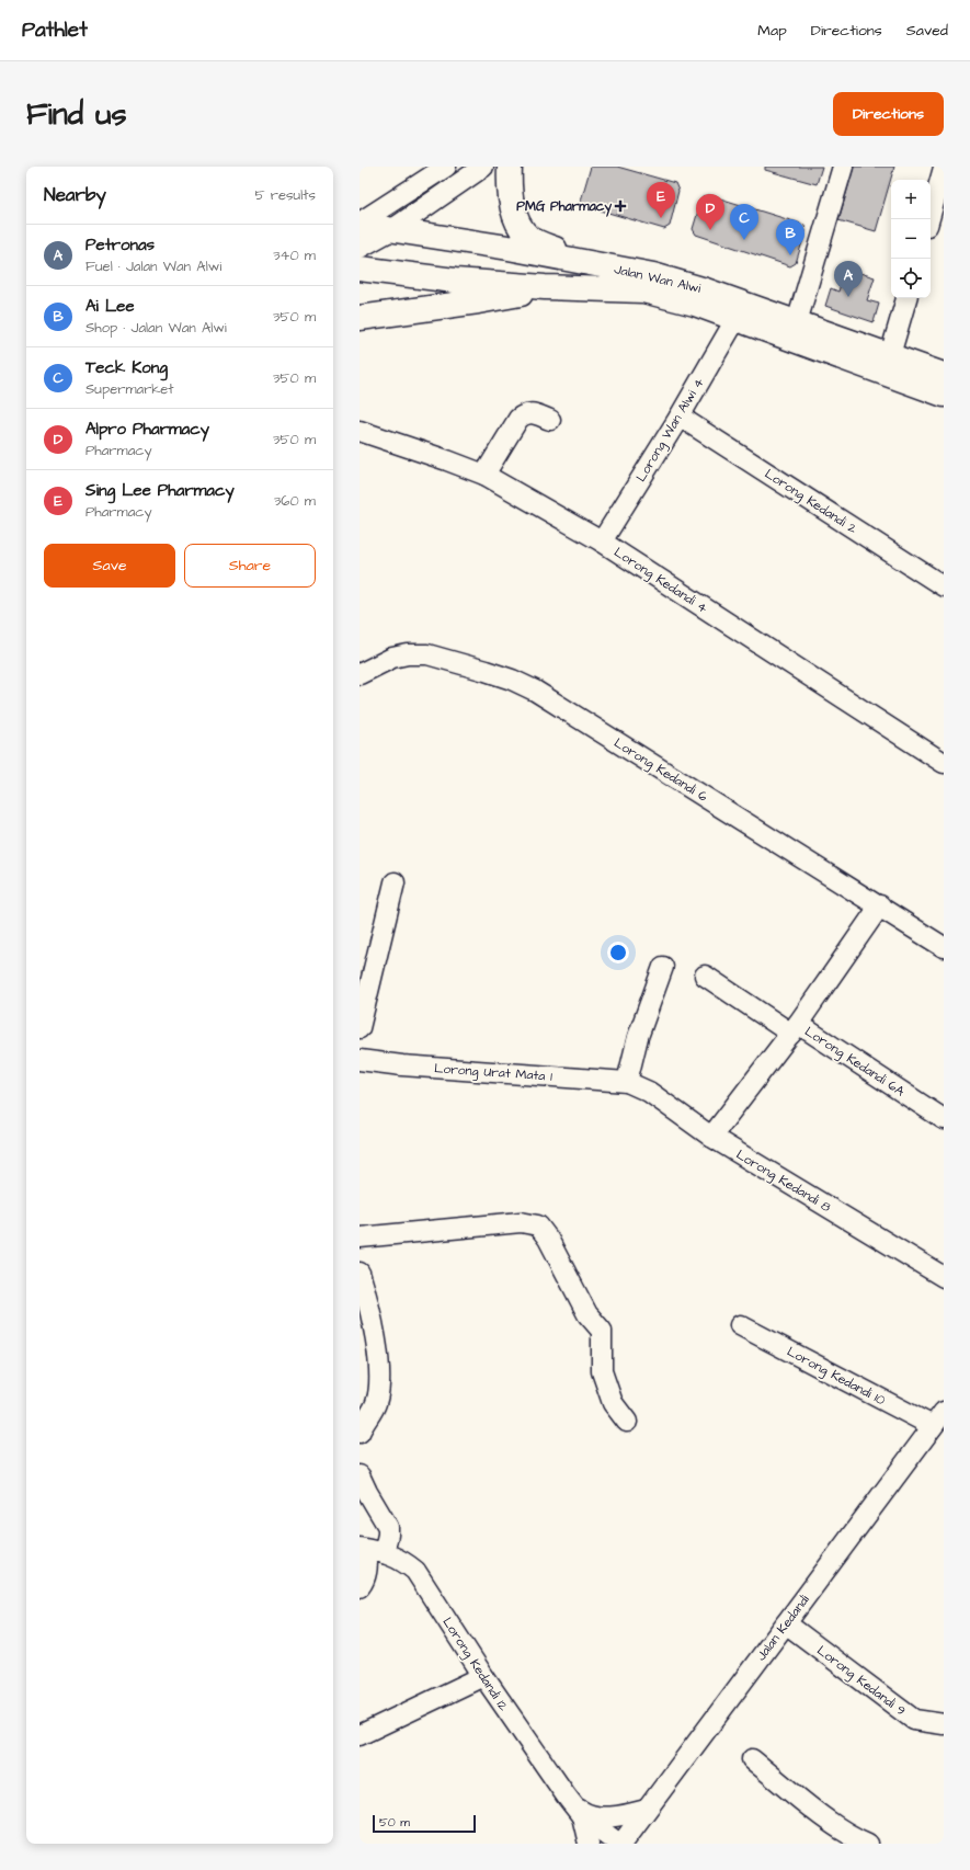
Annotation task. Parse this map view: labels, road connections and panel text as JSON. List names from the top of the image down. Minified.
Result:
{"streets":{"main road":["Jalan Wan Alwi"],"street":["Lorong Wan Alwi 4","Lorong Kedandi 2","Lorong Kedandi 4","Lorong Kedandi 6","Lorong Kedandi 6A","Lorong Urat Mata 1","Lorong Kedandi 8","Lorong Kedandi 10","Jalan Kedandi","Lorong Kedandi 12","Lorong Kedandi 9"]},"crossings":[["Jalan Wan Alwi","Lorong Wan Alwi 4"],["Lorong Wan Alwi 4","Lorong Kedandi 2"],["Lorong Wan Alwi 4","Lorong Kedandi 4"],["Lorong Kedandi 6","Lorong Kedandi 6A"],["Lorong Urat Mata 1","Lorong Kedandi 8"],["Lorong Kedandi 10","Jalan Kedandi"],["Jalan Kedandi","Lorong Kedandi 12"],["Jalan Kedandi","Lorong Kedandi 9"]],"places":{"health":["PMG Pharmacy"]},"scale_bar":"50 m","page":{"header":"Pathlet","nav":["Map","Directions","Saved"],"buttons":["Directions",["Save","Share"]],"title":"Find us","heading":["Nearby","5 results"],"map_buttons":["+","−"],"pins":["E","D","C","B","A"],"list":[{"mark":"A","name":"Petronas","note":"Fuel · Jalan Wan Alwi","value":"340 m"},{"mark":"B","name":"Ai Lee","note":"Shop · Jalan Wan Alwi","value":"350 m"},{"mark":"C","name":"Teck Kong","note":"Supermarket","value":"350 m"},{"mark":"D","name":"Alpro Pharmacy","note":"Pharmacy","value":"350 m"},{"mark":"E","name":"Sing Lee Pharmacy","note":"Pharmacy","value":"360 m"}],"scale":"50 m"}}
